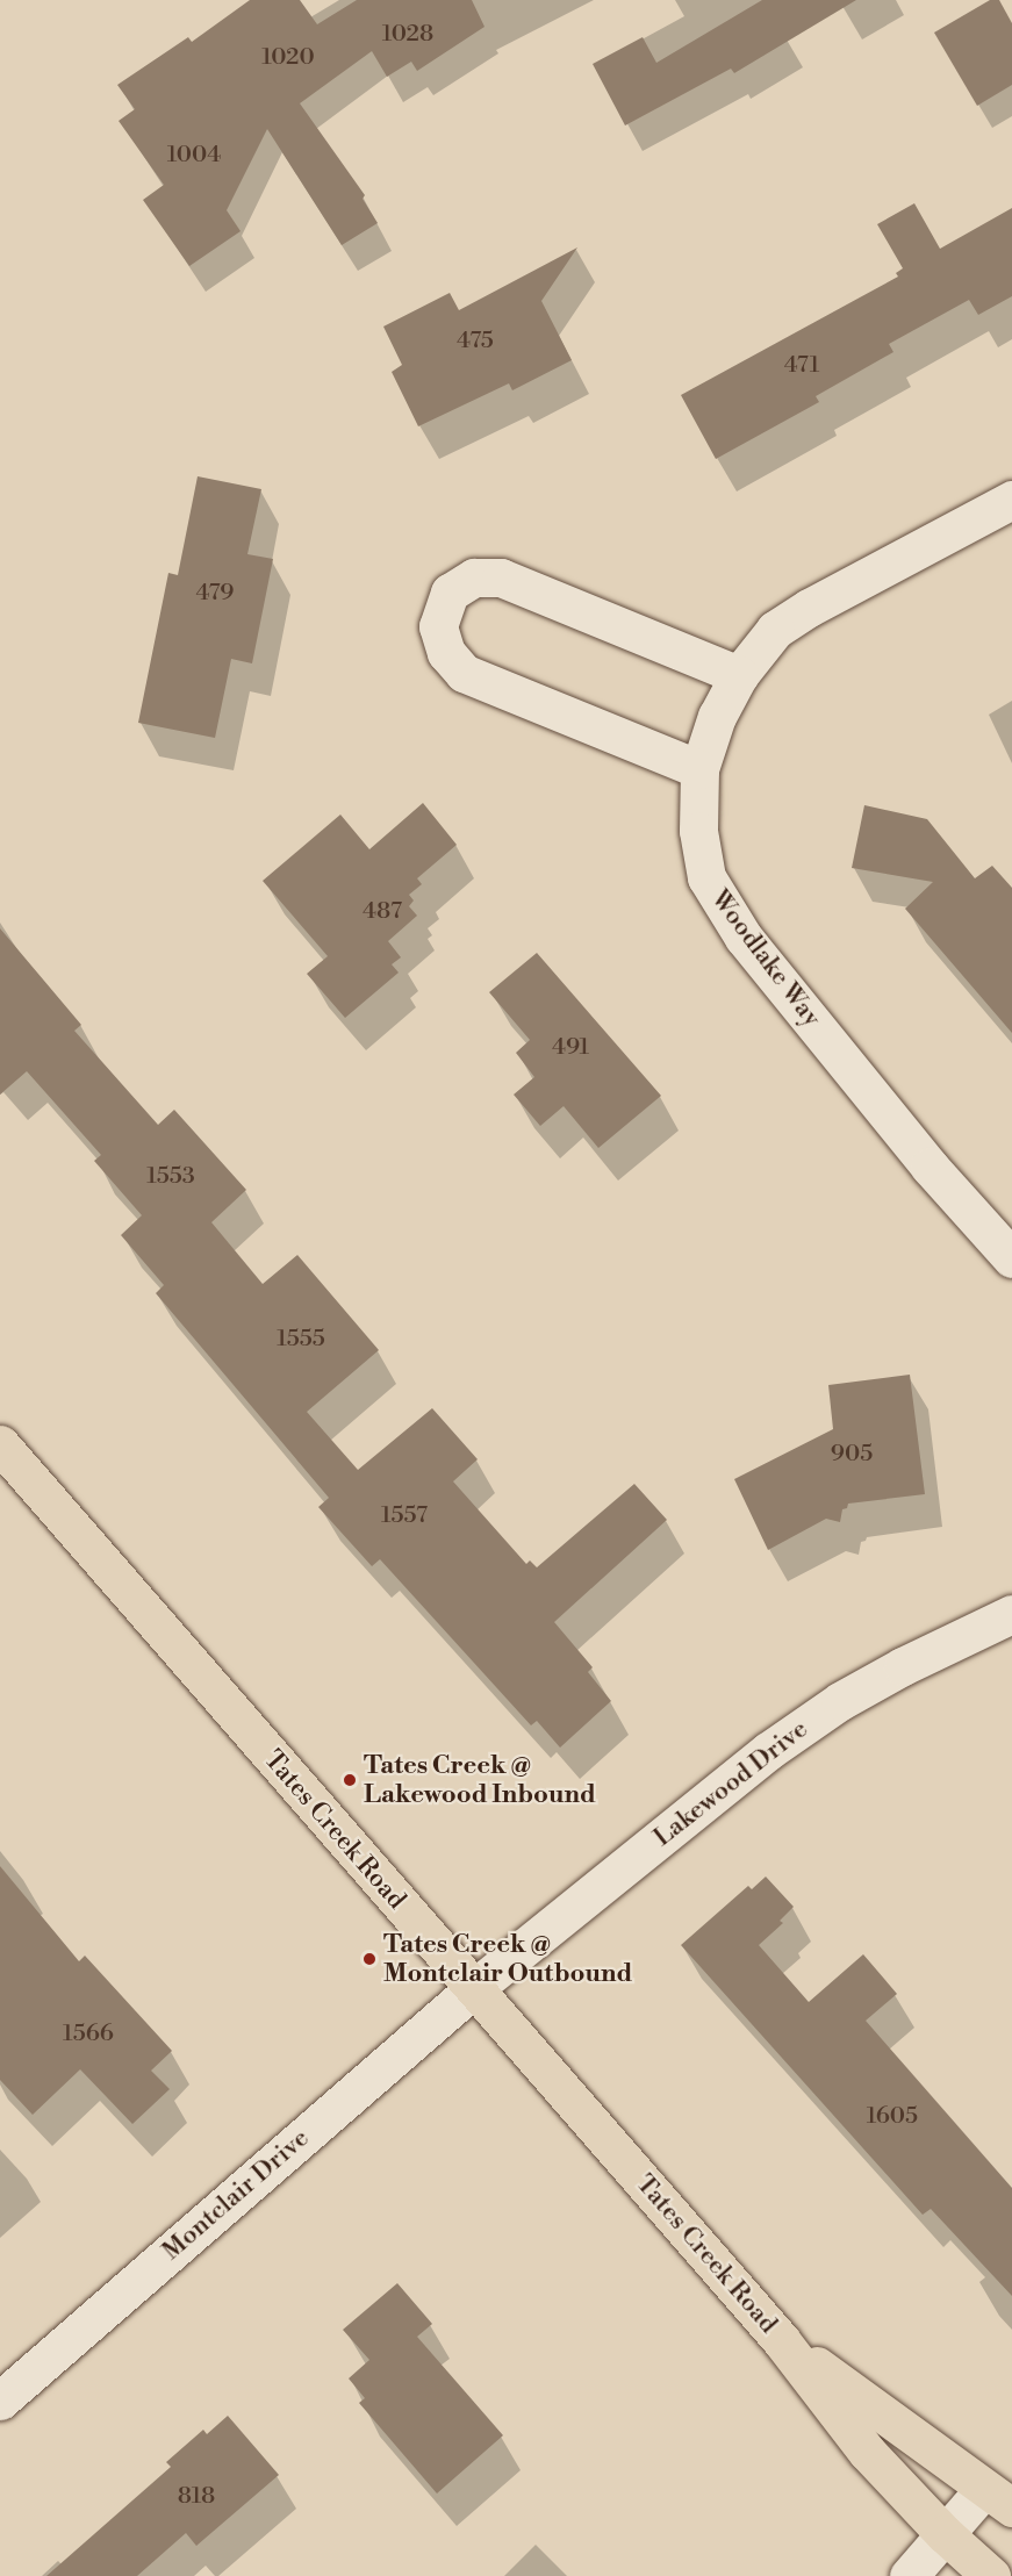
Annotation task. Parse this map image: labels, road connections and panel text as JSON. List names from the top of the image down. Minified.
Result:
{"streets":{"main road":["Tates Creek Road"],"street":["Woodlake Way","Lakewood Drive","Montclair Drive"]},"crossings":[["Lakewood Drive","Tates Creek Road"],["Lakewood Drive","Montclair Drive"],["Tates Creek Road","Montclair Drive"]],"places":["Tates Creek @ Lakewood Inbound","Tates Creek @ Montclair Outbound"],"house_numbers":["1028","1020","1004","475","471","479","487","491","1553","1555","905","1557","1566","1605","818"]}
